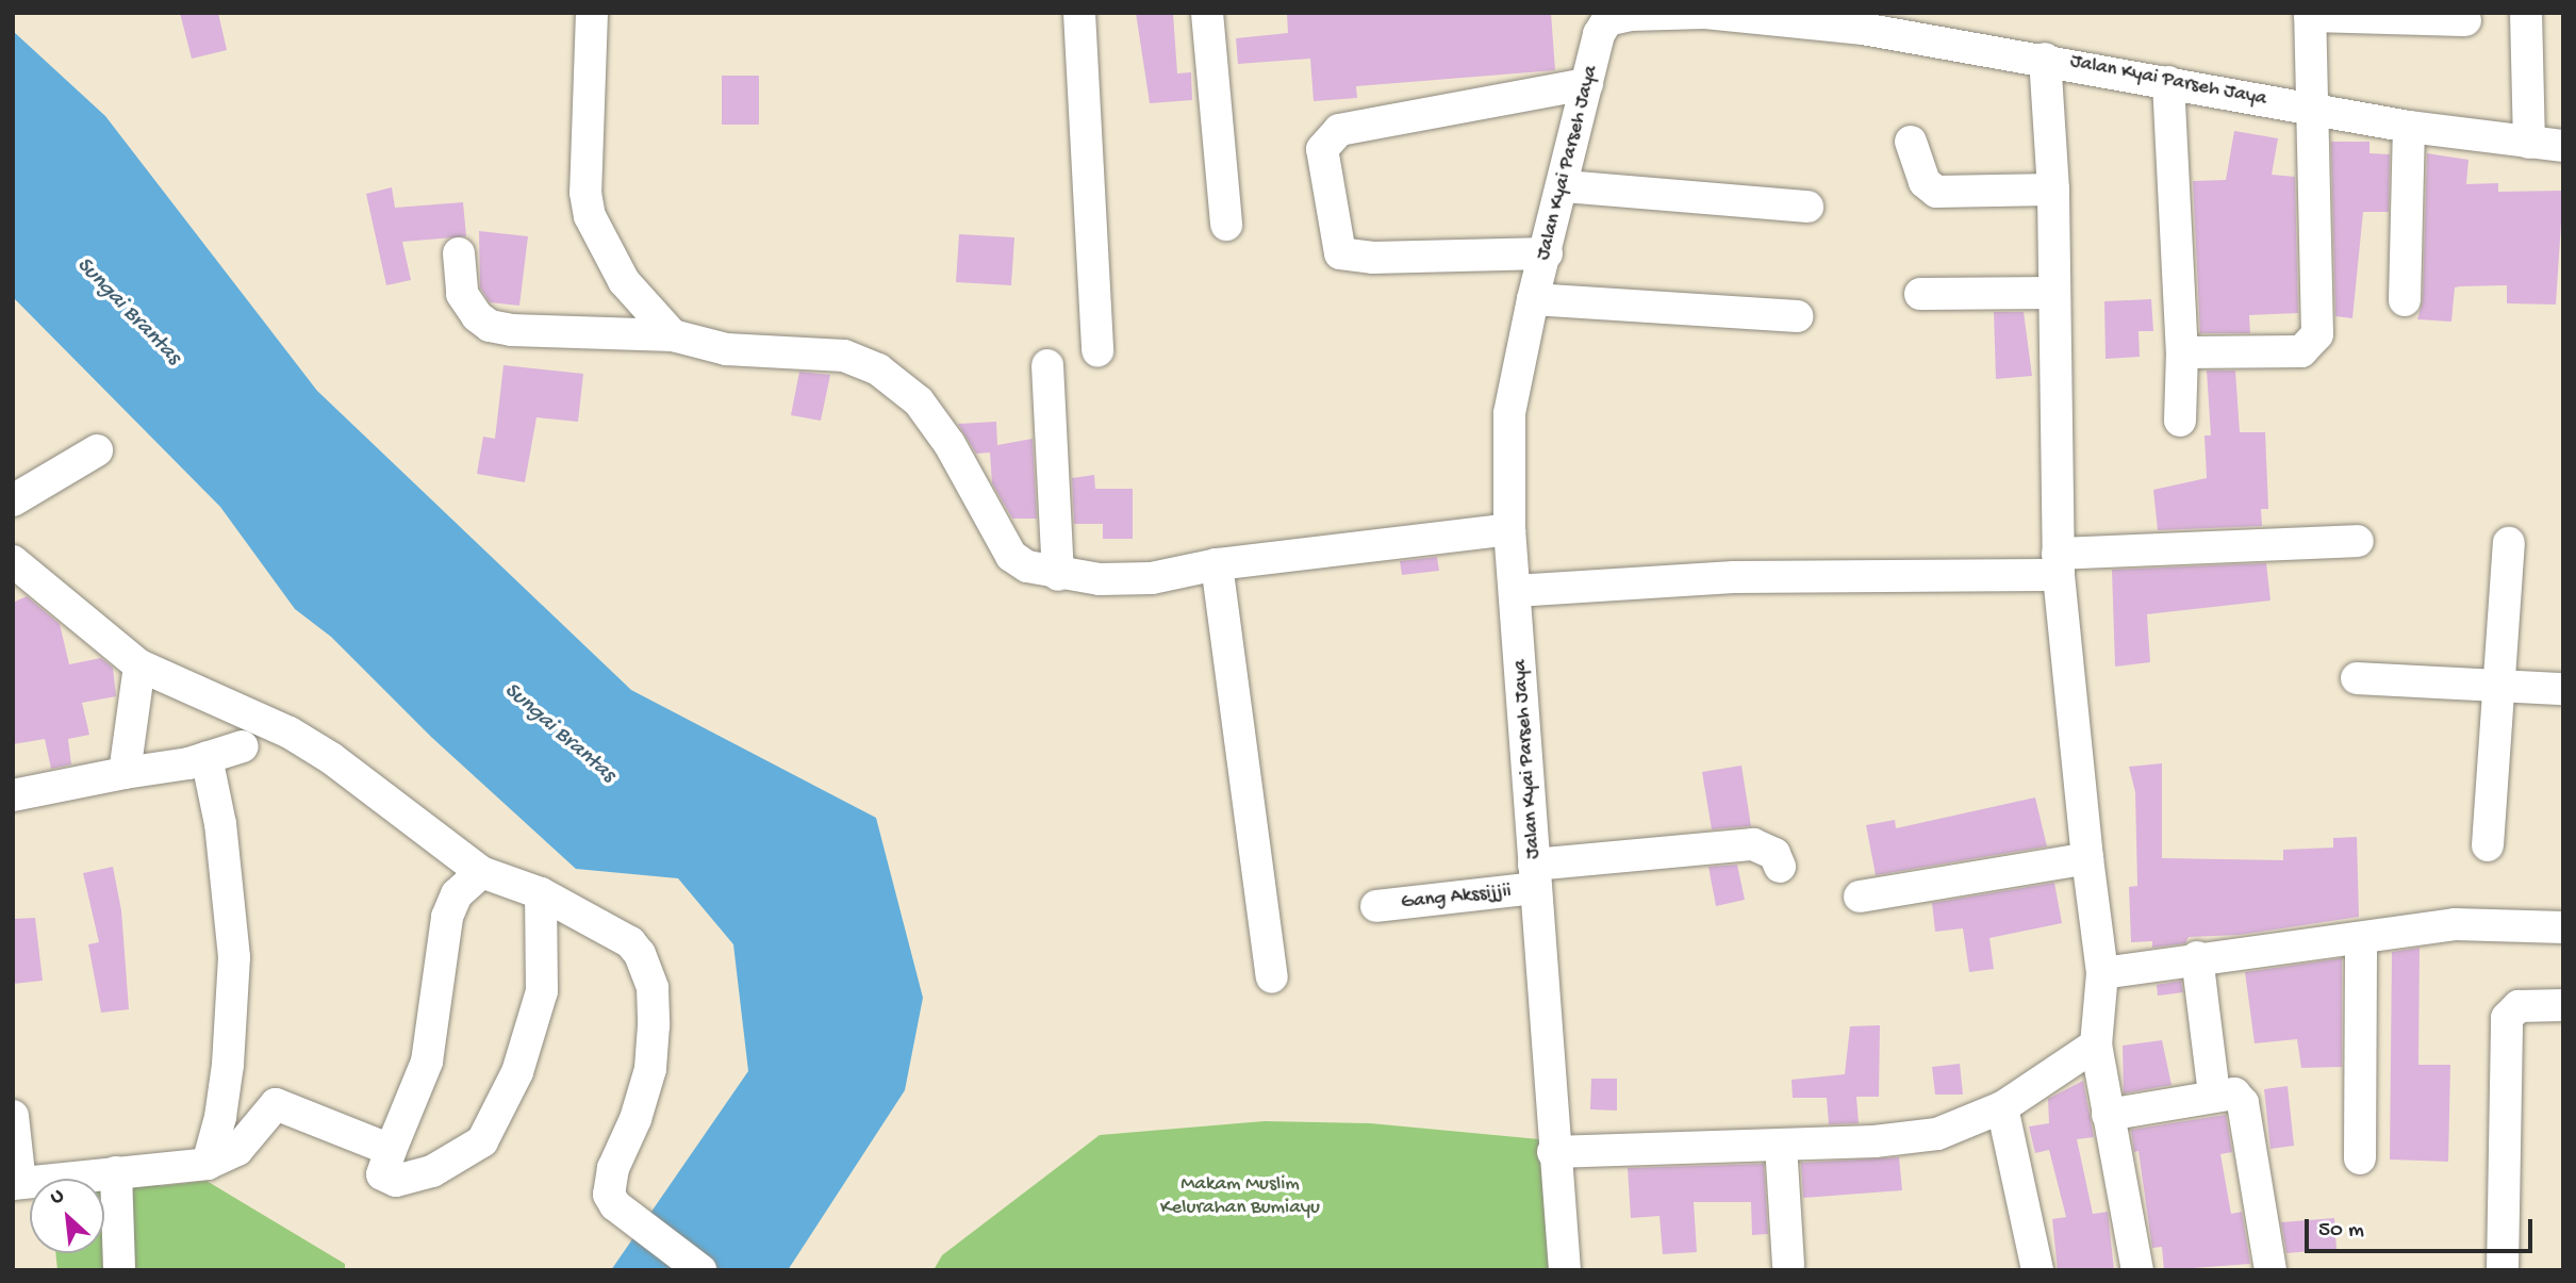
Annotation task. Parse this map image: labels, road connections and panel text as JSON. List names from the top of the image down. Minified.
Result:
{"streets":{"street":["Jalan Kyai Parseh Jaya","Gang Akssijjii"]},"crossings":[["Jalan Kyai Parseh Jaya","Gang Akssijjii"]],"water":["Sungai Brantas"],"parks":["Makam Muslim Kelurahan Bumiayu"],"scale_bar":"50 m","north":"top left"}
